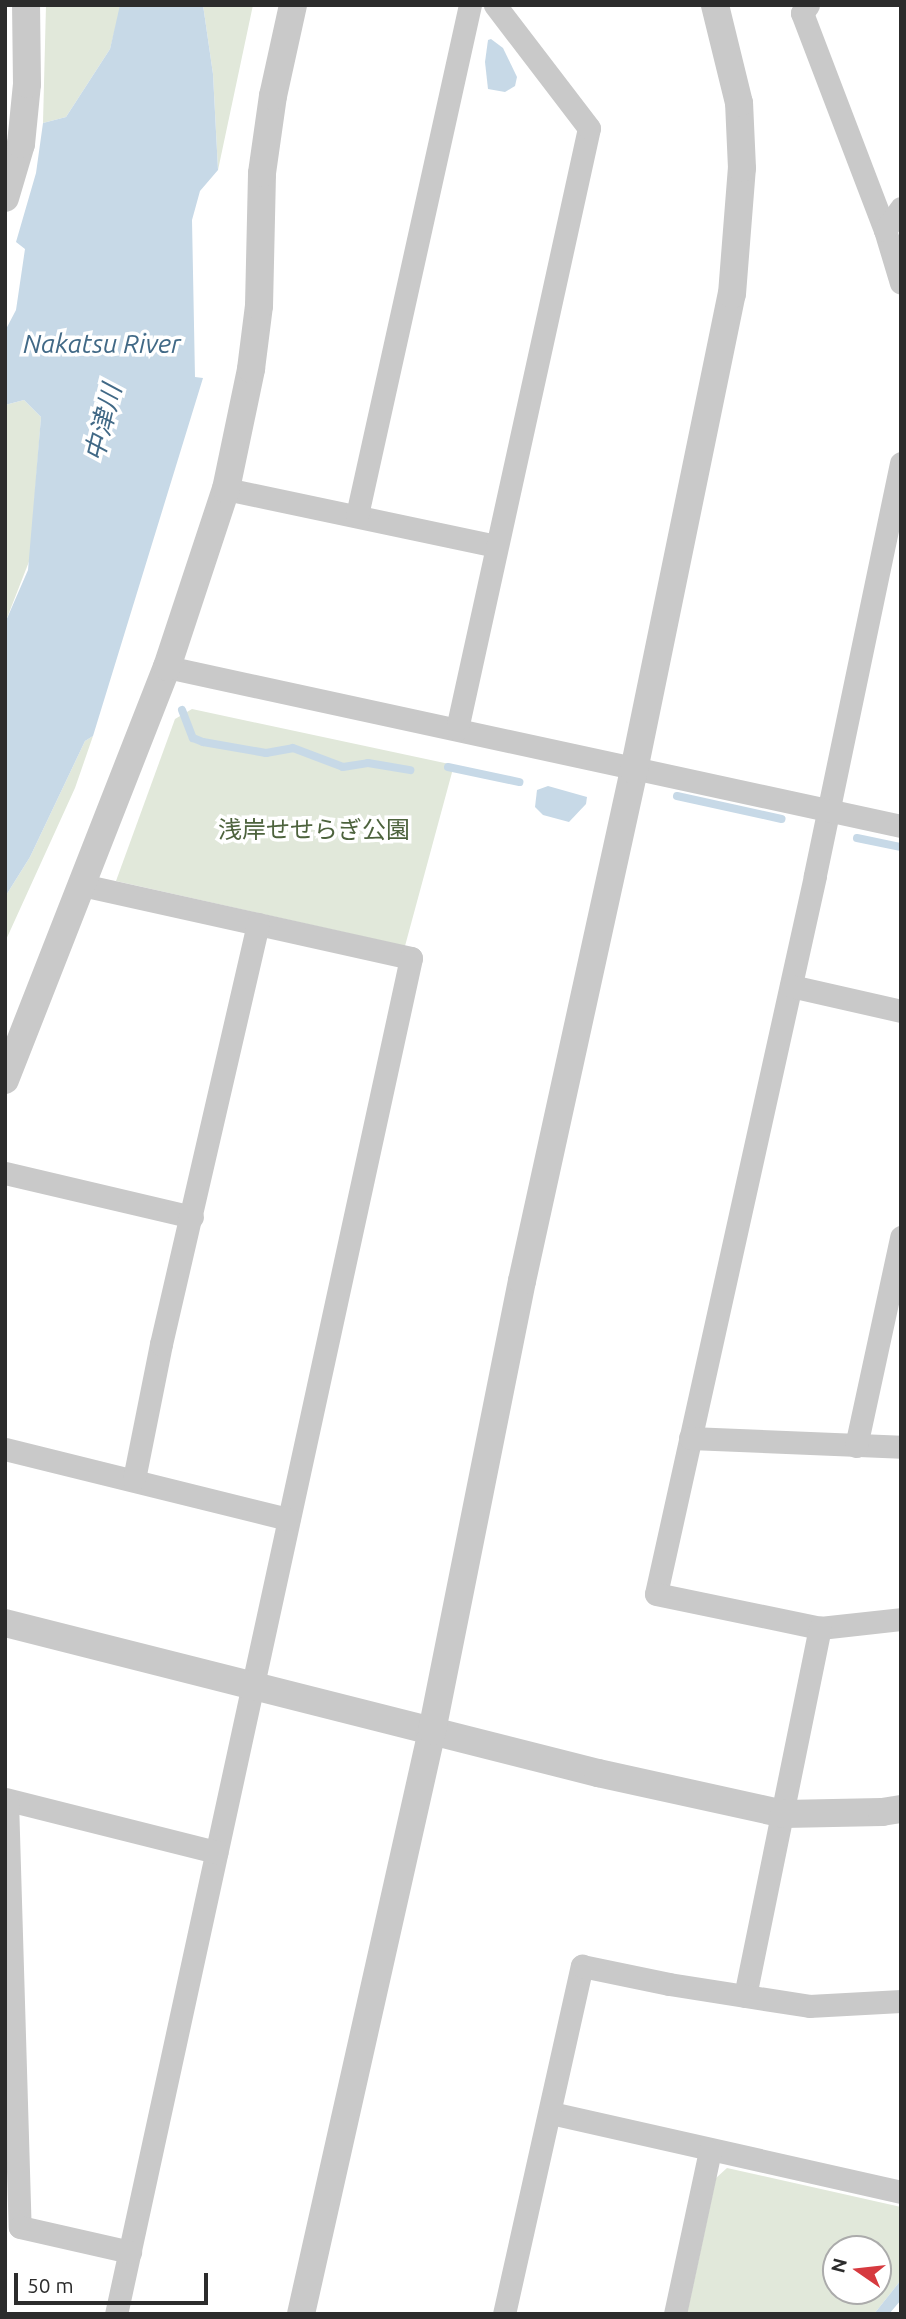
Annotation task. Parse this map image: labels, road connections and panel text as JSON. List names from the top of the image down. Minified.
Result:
{"water":["Nakatsu River","中津川"],"parks":["浅岸せせらぎ公園"],"scale_bar":"50 m","north":"left"}
